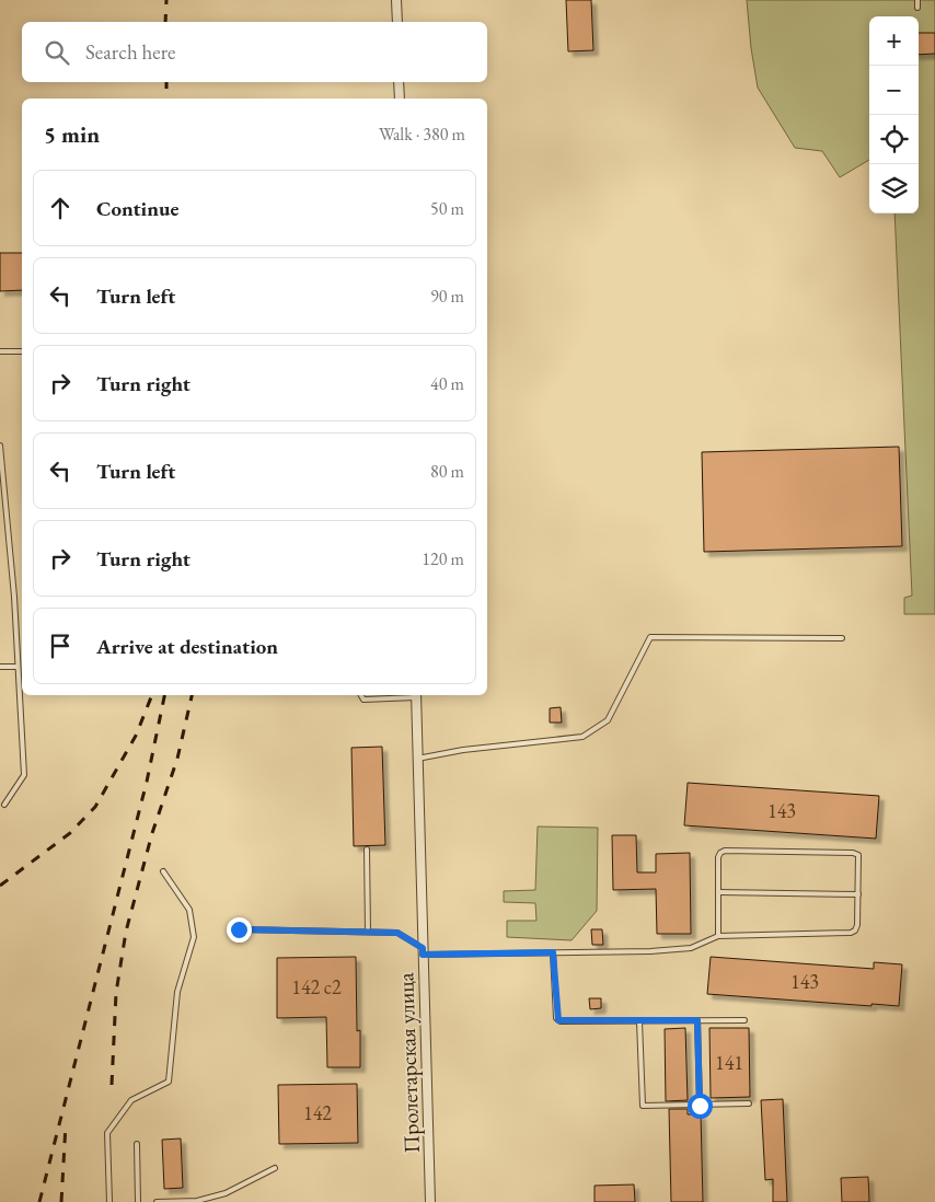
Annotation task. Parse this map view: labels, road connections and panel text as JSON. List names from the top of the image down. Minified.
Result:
{"streets":{"street":["Пролетарская улица"]},"house_numbers":["143","143","142 с2","141","142"],"page":{"map_buttons":["+","−"],"search":"Search here","heading":["5 min","Walk · 380 m"],"list":[["Continue","50 m"],["Turn left","90 m"],["Turn right","40 m"],["Turn left","80 m"],["Turn right","120 m"],"Arrive at destination"]}}
